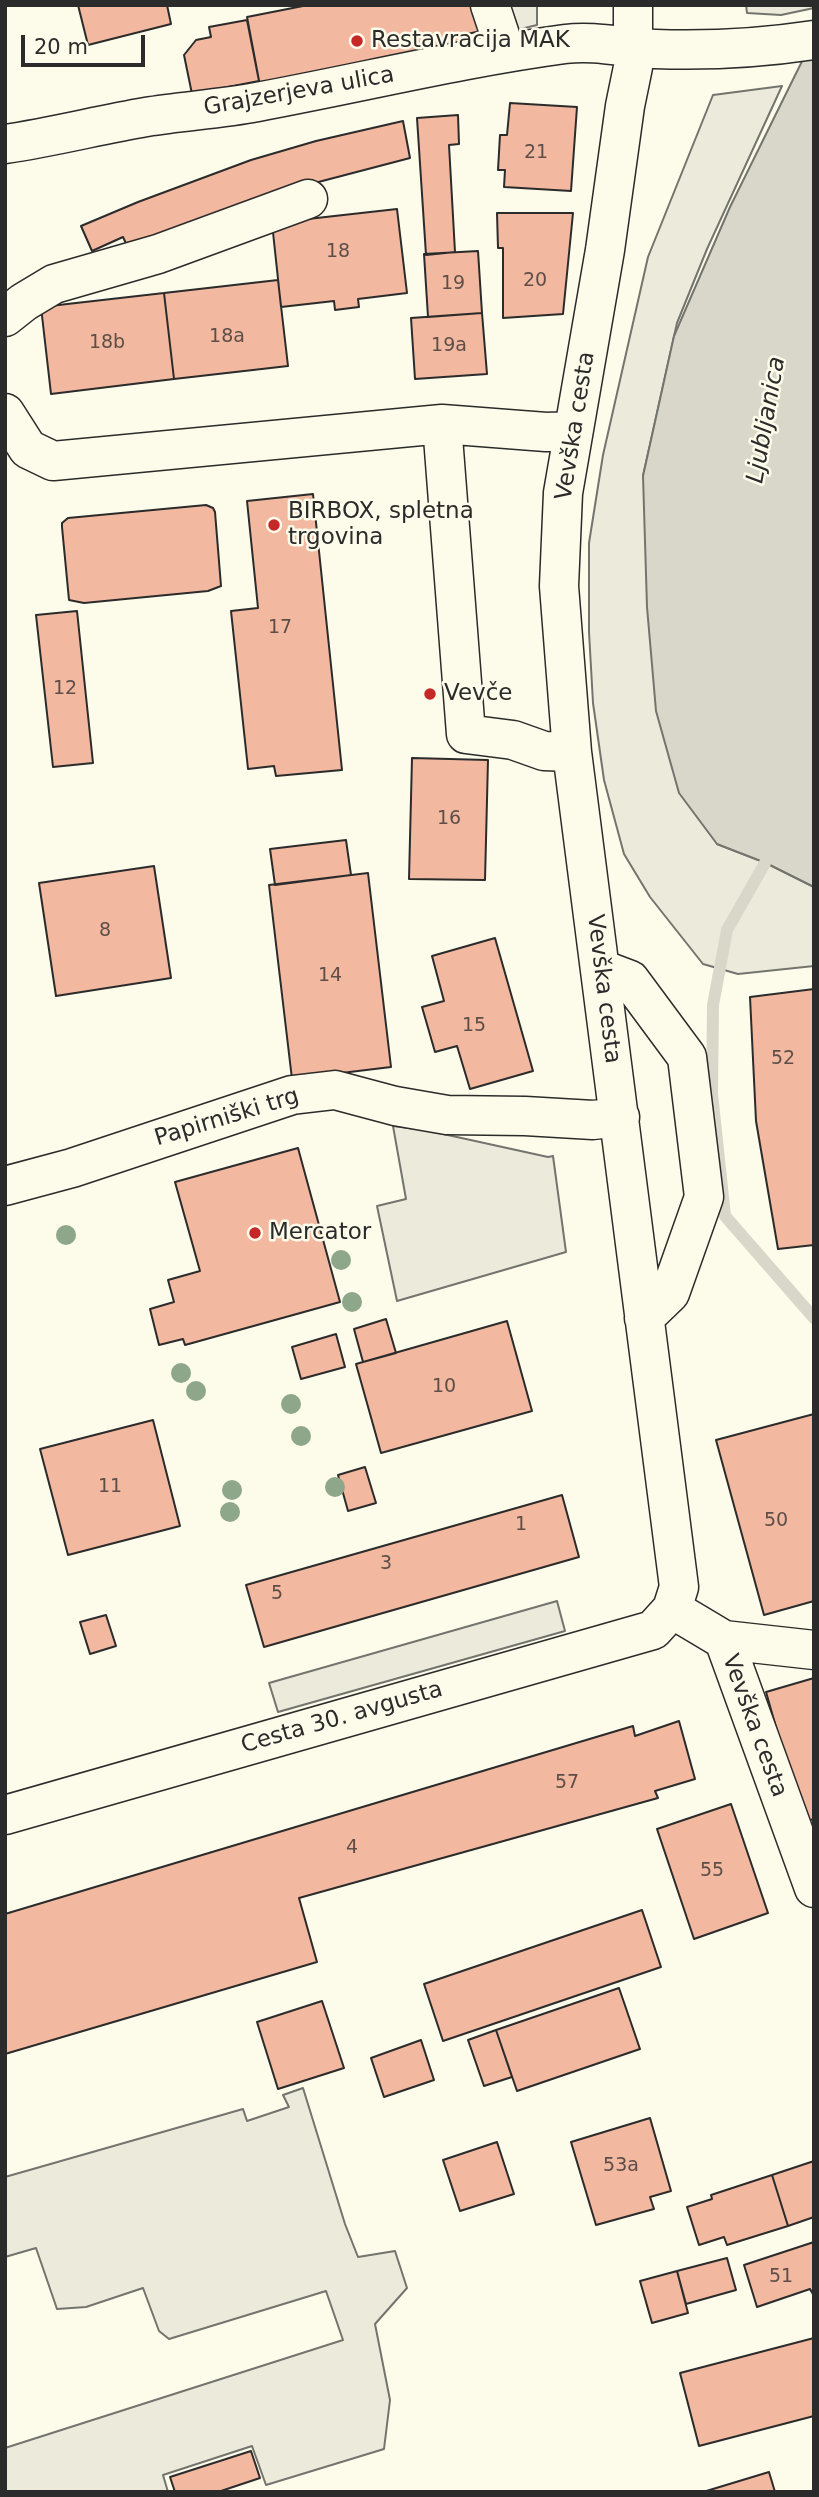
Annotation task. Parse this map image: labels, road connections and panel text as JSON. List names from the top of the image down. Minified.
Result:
{"streets":{"street":["Grajzerjeva ulica","Vevška cesta","Papirniški trg","Cesta 30. avgusta"]},"crossings":[["Grajzerjeva ulica","Vevška cesta"],["Vevška cesta","Papirniški trg"],["Vevška cesta","Cesta 30. avgusta"]],"water":["Ljubljanica"],"places":["Restavracija MAK","BIRBOX, spletna trgovina","Vevče","Mercator"],"house_numbers":["21","18","20","19","18a","18b","19a","17","12","16","8","14","15","52","10","11","50","1","3","5","57","4","55","53a","51"],"scale_bar":"20 m"}
